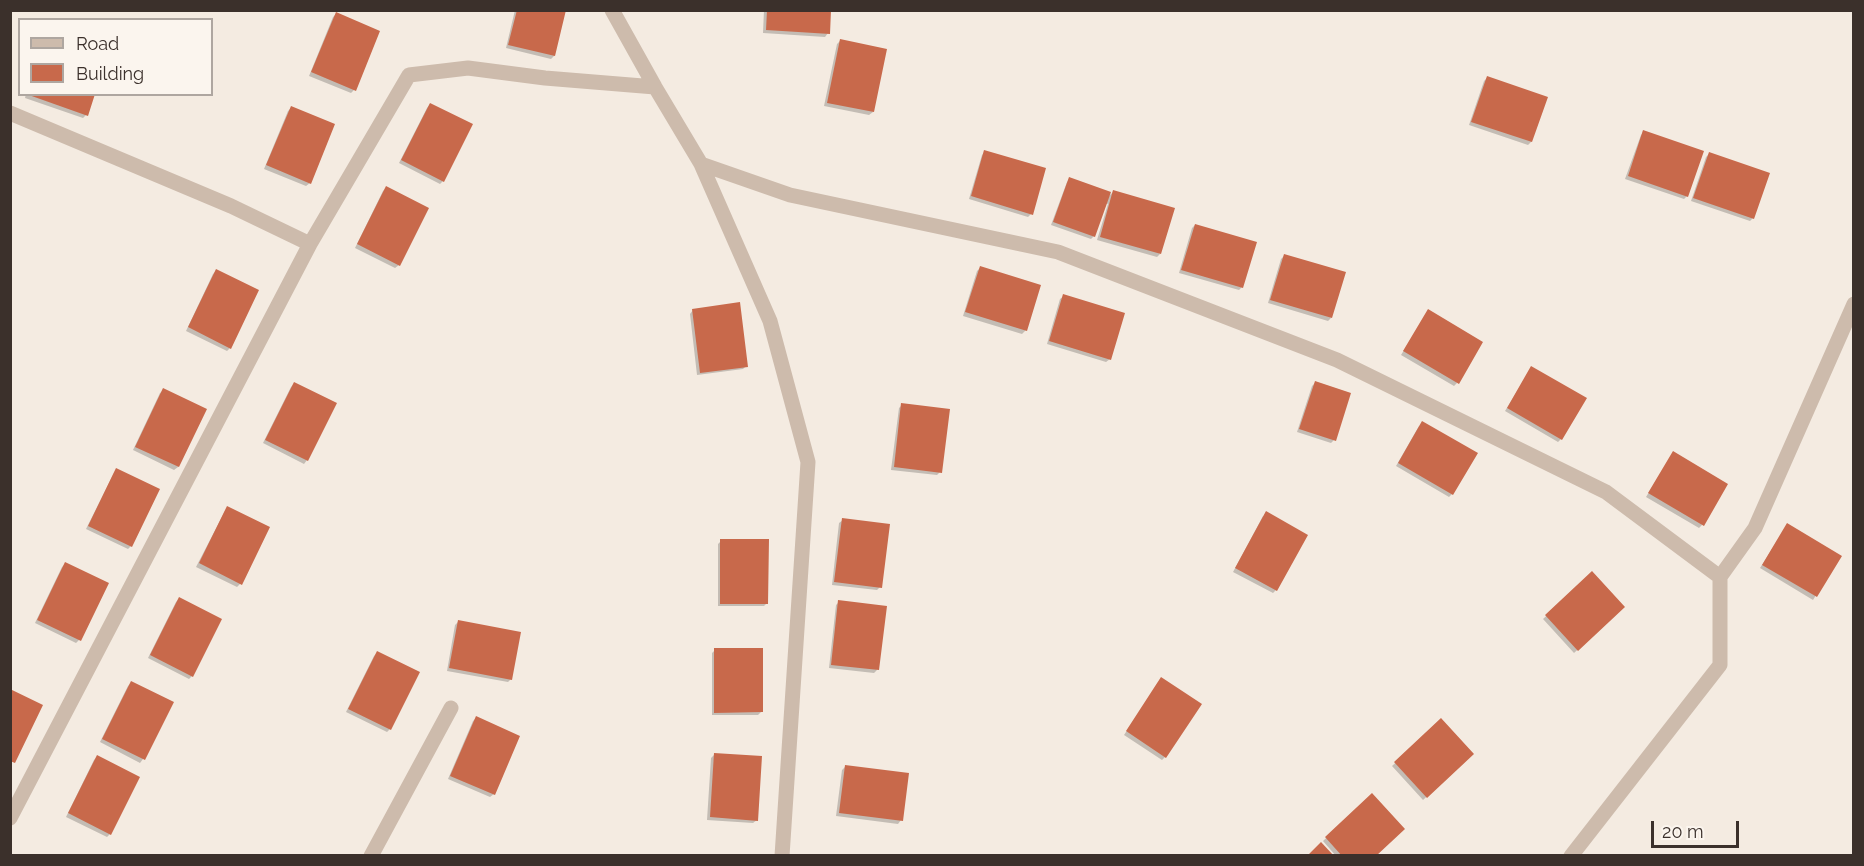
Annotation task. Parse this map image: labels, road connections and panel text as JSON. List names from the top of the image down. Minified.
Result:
{"legend":["Road","Building"],"scale_bar":"20 m"}
